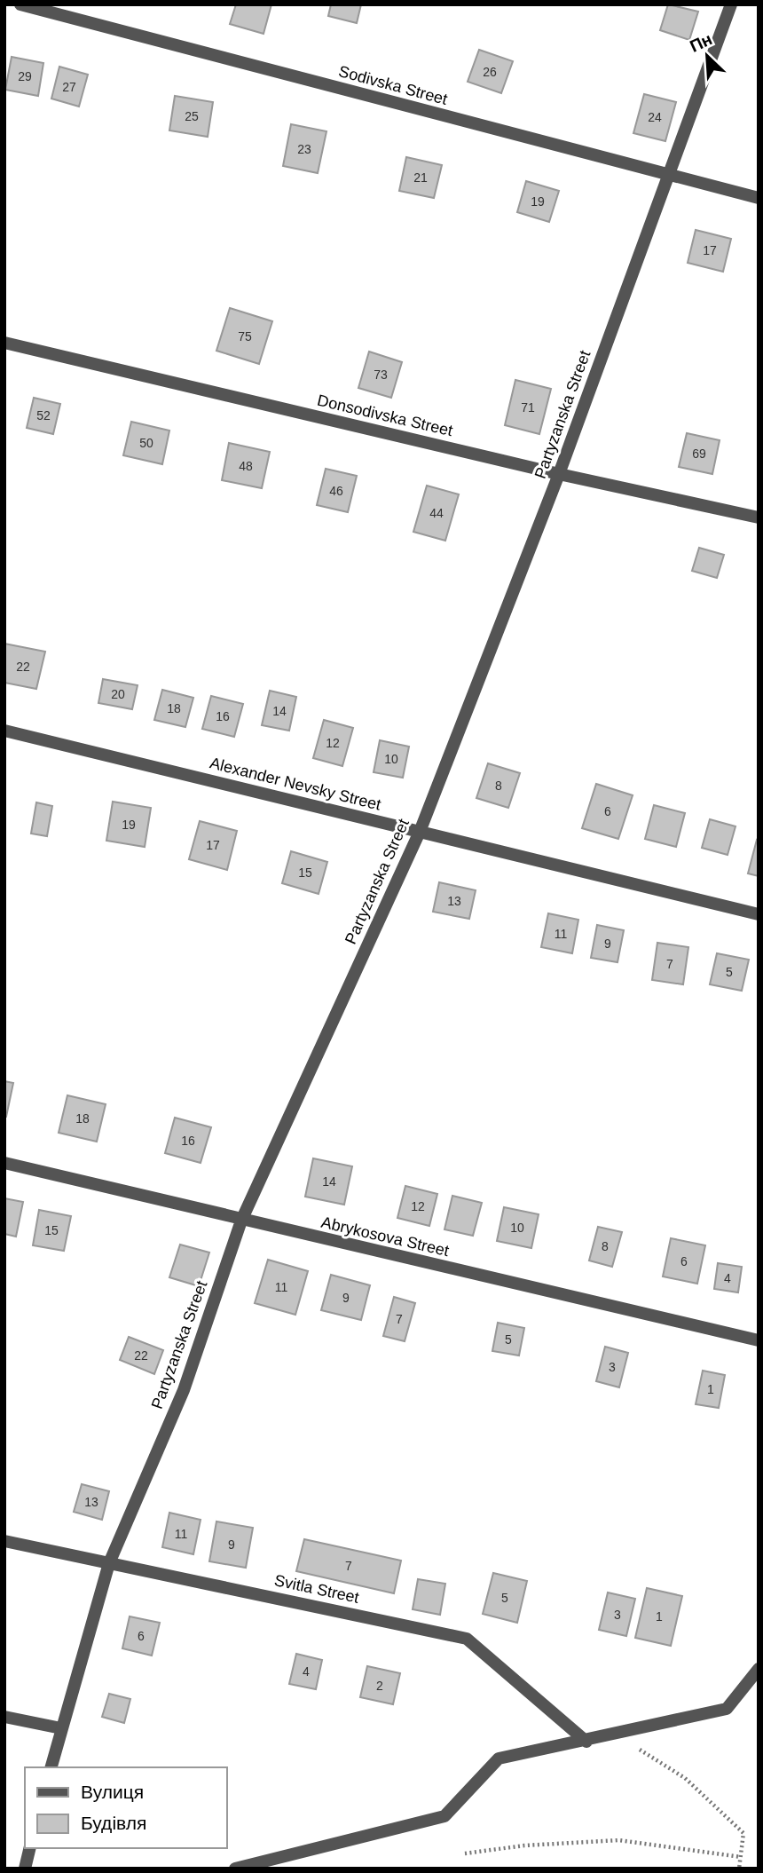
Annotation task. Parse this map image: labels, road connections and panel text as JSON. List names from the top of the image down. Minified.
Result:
{"streets":{"street":["Sodivska Street","Partyzanska Street","Donsodivska Street","Alexander Nevsky Street","Abrykosova Street","Svitla Street"]},"crossings":[["Sodivska Street","Partyzanska Street"],["Partyzanska Street","Donsodivska Street"],["Partyzanska Street","Alexander Nevsky Street"],["Partyzanska Street","Abrykosova Street"],["Partyzanska Street","Svitla Street"]],"house_numbers":["26","29","27","25","24","23","21","19","17","75","73","71","52","50","69","48","46","44","22","20","18","14","16","12","10","8","6","19","17","15","13","11","9","7","5","18","16","14","12","10","15","8","6","4","11","9","7","5","22","3","1","13","11","9","7","5","3","1","6","4","2"],"legend":["Вулиця","Будівля"],"north":"top left"}
